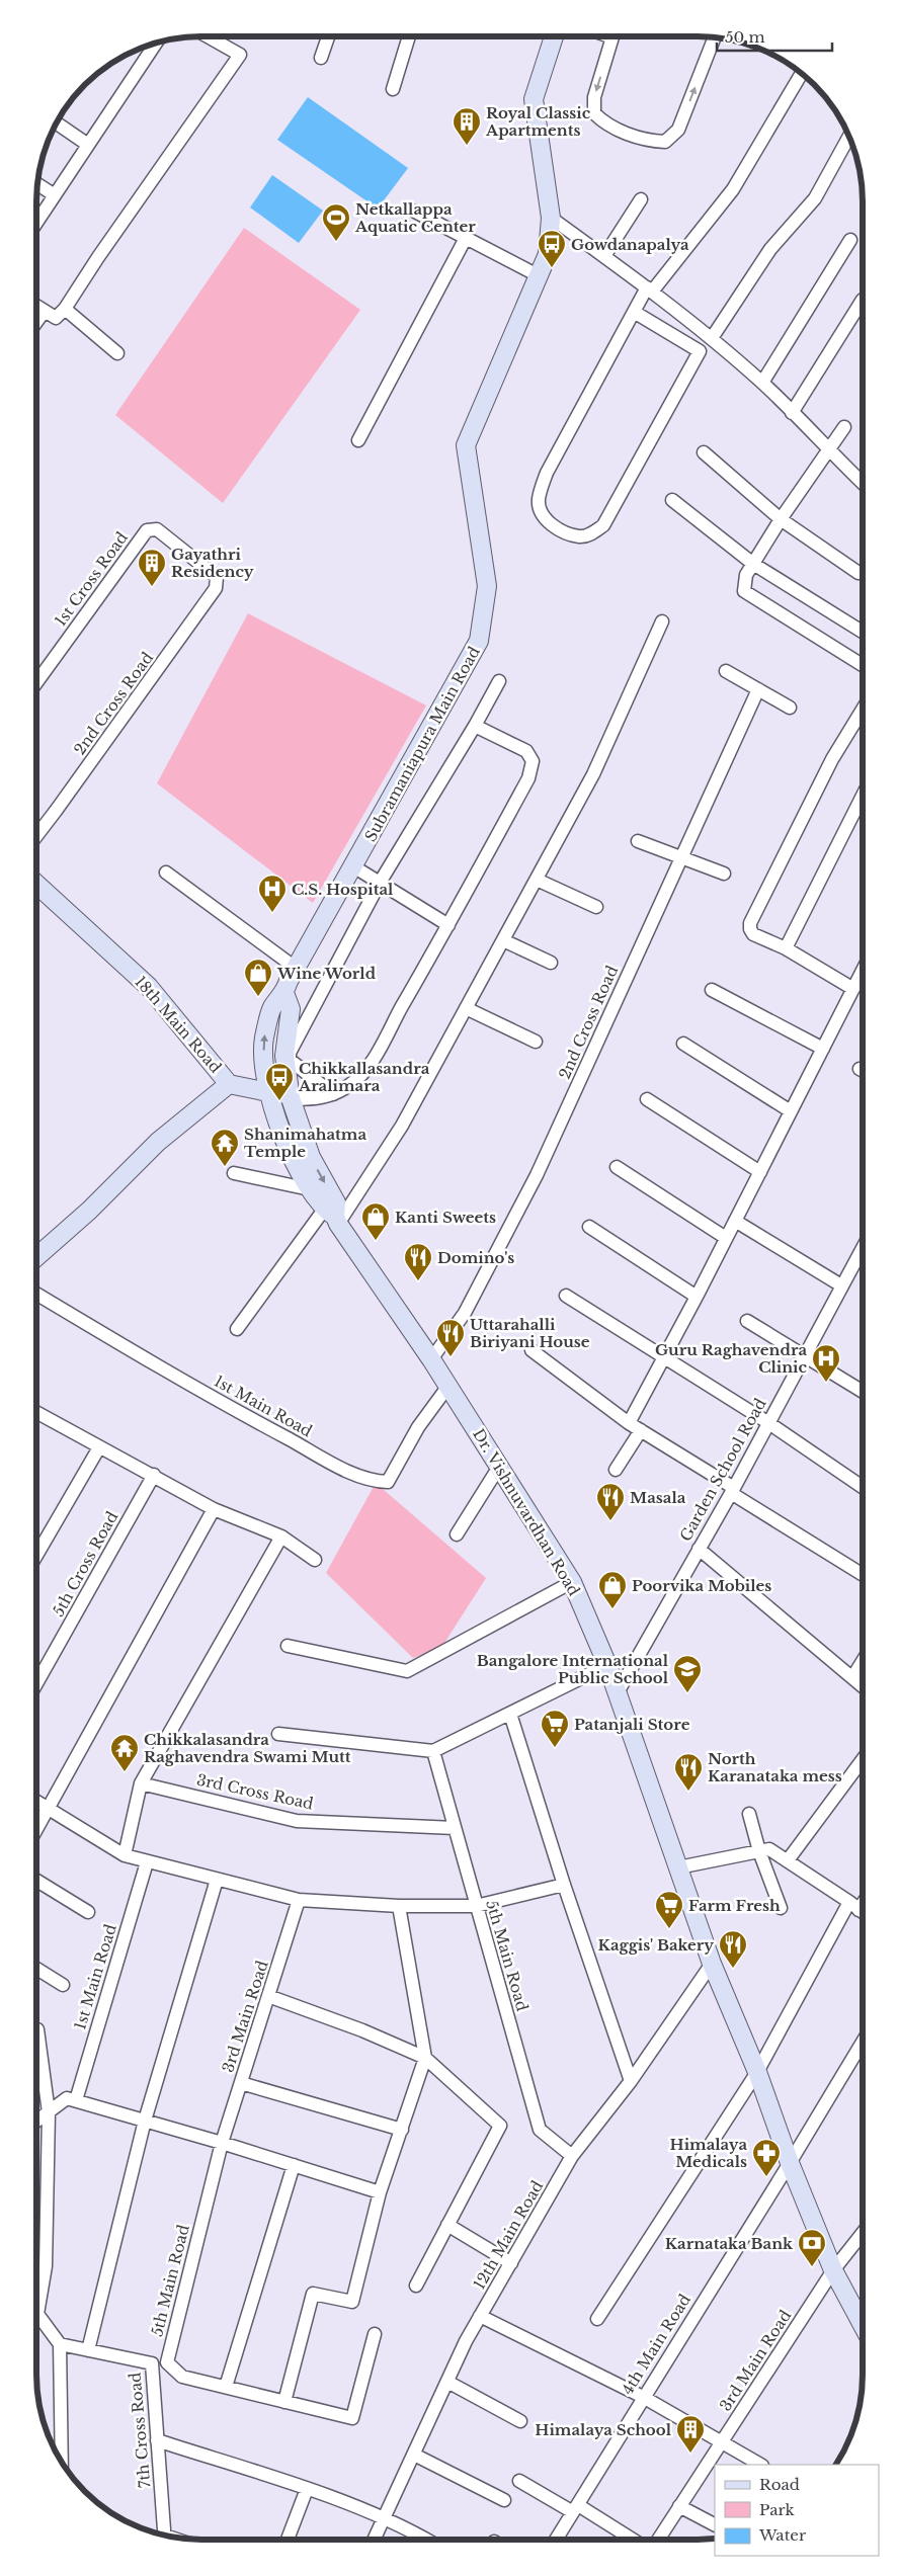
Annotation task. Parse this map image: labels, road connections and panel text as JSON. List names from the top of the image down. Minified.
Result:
{"streets":{"main road":["Subramaniapura Main Road","18th Main Road","Dr. Vishnuvardhan Road"],"street":["1st Cross Road","2nd Cross Road","1st Main Road","Garden School Road","5th Cross Road","3rd Cross Road","5th Main Road","3rd Main Road","12th Main Road","4th Main Road","7th Cross Road"]},"crossings":[["1st Cross Road","2nd Cross Road"],["2nd Cross Road","Dr. Vishnuvardhan Road"],["Subramaniapura Main Road","18th Main Road"],["Subramaniapura Main Road","Dr. Vishnuvardhan Road"],["18th Main Road","Dr. Vishnuvardhan Road"],["1st Main Road","Dr. Vishnuvardhan Road"],["Garden School Road","Dr. Vishnuvardhan Road"],["Dr. Vishnuvardhan Road","3rd Main Road"],["Dr. Vishnuvardhan Road","12th Main Road"],["Dr. Vishnuvardhan Road","4th Main Road"],["3rd Cross Road","5th Main Road"],["5th Main Road","3rd Main Road"],["5th Main Road","12th Main Road"]],"places":{"building":["Royal Classic Apartments","Gayathri Residency","Himalaya School"],"sports":["Netkallappa Aquatic Center"],"bus stop":["Gowdanapalya","Chikkallasandra Aralimara"],"hospital":["C.S. Hospital","Guru Raghavendra Clinic"],"shop":["Wine World","Kanti Sweets","Poorvika Mobiles"],"temple":["Shanimahatma Temple","Chikkalasandra Raghavendra Swami Mutt"],"restaurant":["Domino's","Uttarahalli Biriyani House","Masala","North Karanataka mess","Kaggis' Bakery"],"school or university":["Bangalore International Public School"],"supermarket":["Patanjali Store","Farm Fresh"],"pharmacy":["Himalaya Medicals"],"bank":["Karnataka Bank"]},"legend":["Road","Park","Water"],"scale_bar":"50 m"}
